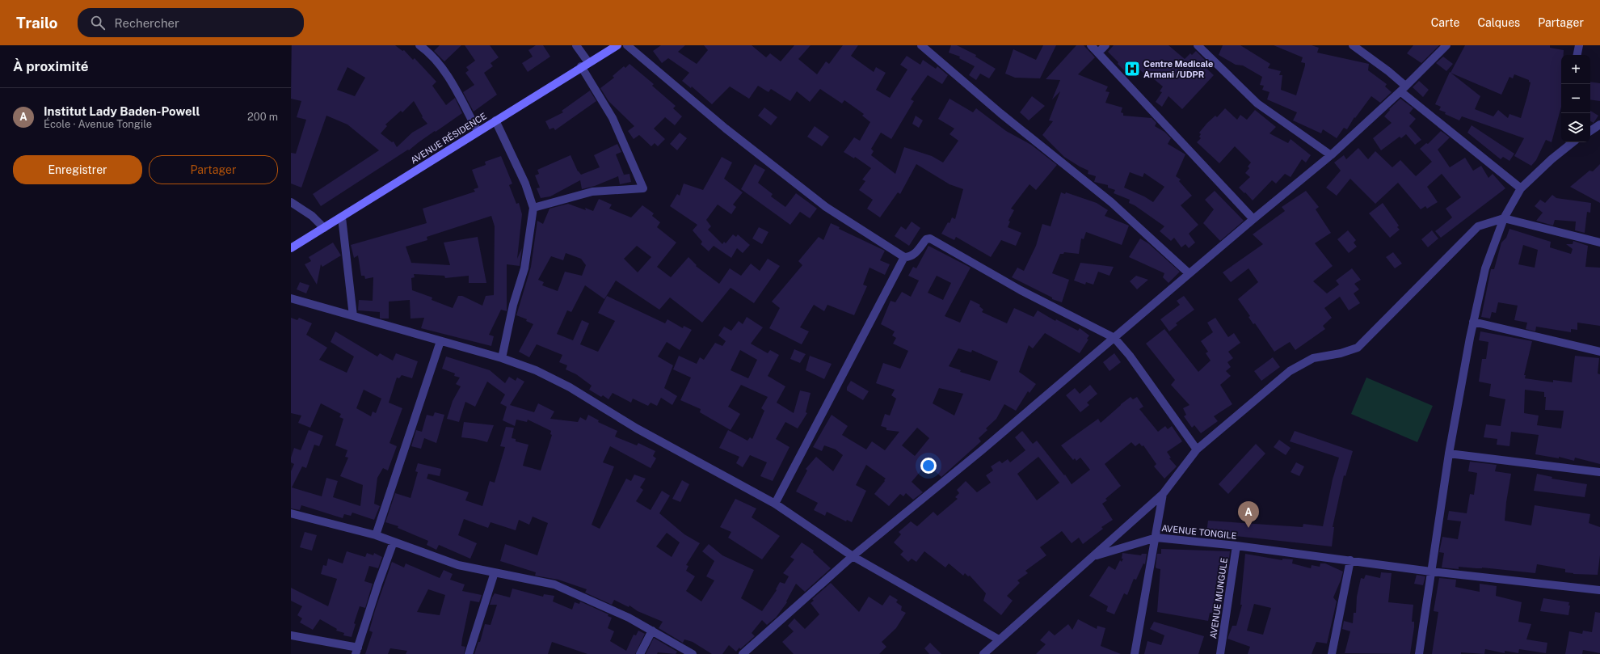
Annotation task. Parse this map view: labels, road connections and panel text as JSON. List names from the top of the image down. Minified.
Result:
{"streets":{"main road":["AVENUE RÉSIDENCE"],"street":["AVENUE TONGILE","AVENUE MUNGULE"]},"crossings":[["AVENUE TONGILE","AVENUE MUNGULE"]],"places":{"hospital":["Centre Medicale Armani /UDPR"]},"page":{"header":"Trailo","search":"Rechercher","nav":["Carte","Calques","Partager"],"heading":"À proximité","map_buttons":["+","−"],"list":[{"mark":"A","name":"Institut Lady Baden-Powell","note":"École · Avenue Tongile","value":"200 m"}],"buttons":["Enregistrer","Partager"],"pins":"A"}}
